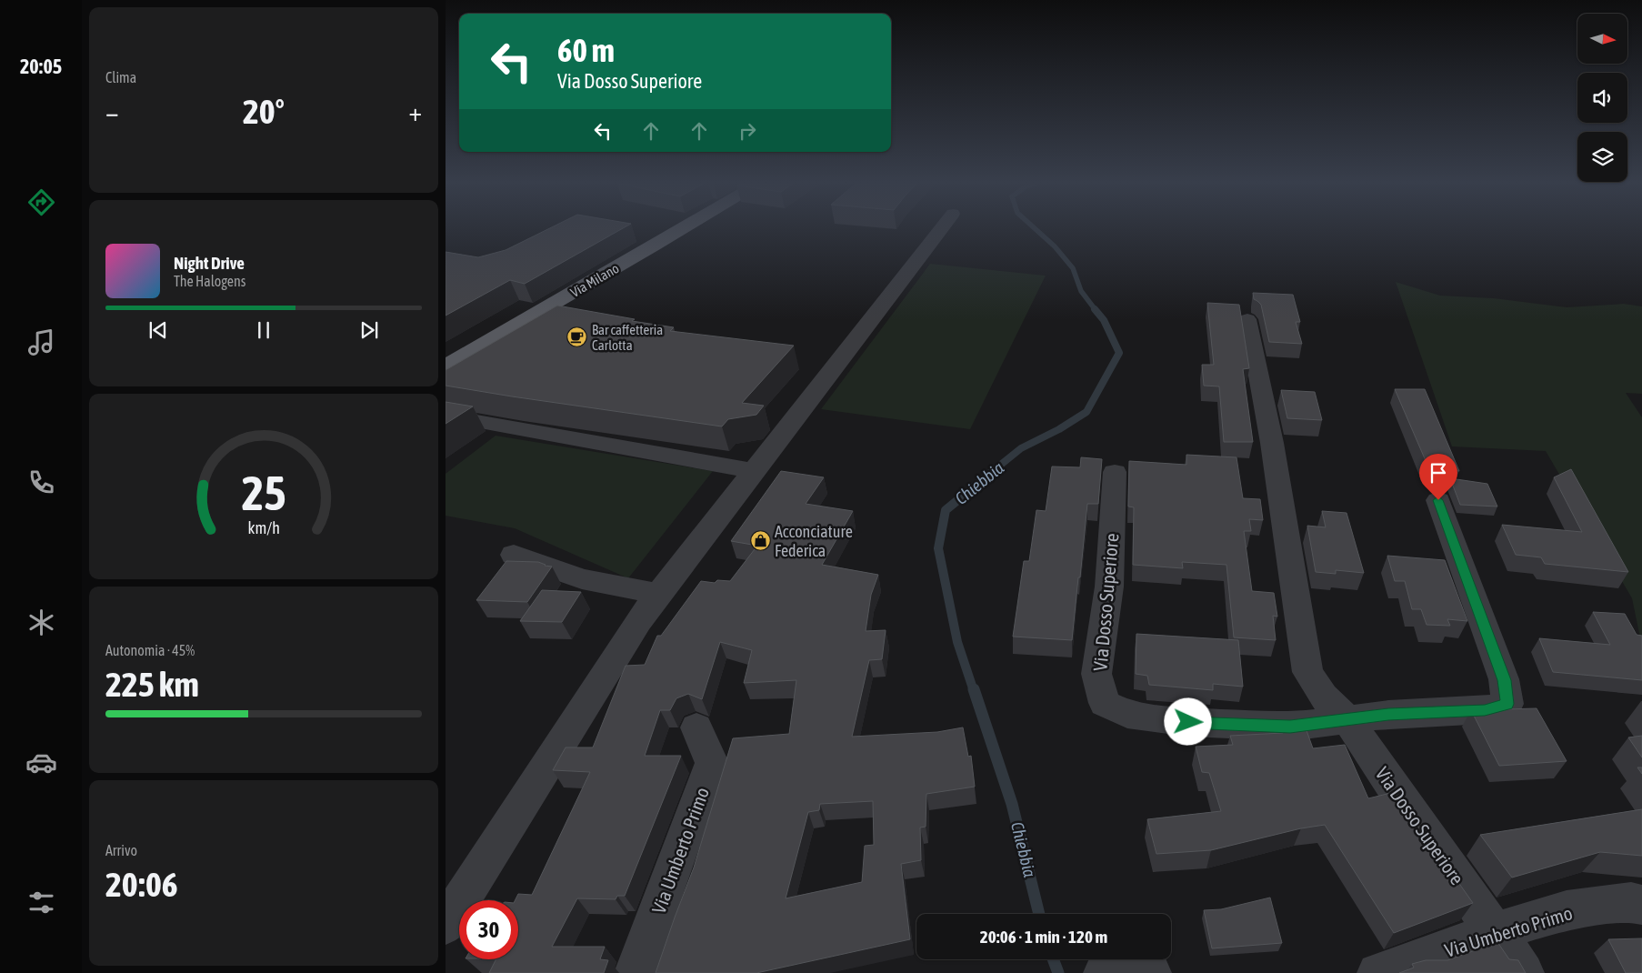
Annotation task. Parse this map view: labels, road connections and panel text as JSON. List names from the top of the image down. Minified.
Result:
{"streets":{"main road":["Via Milano"],"street":["Via Dosso Superiore","Via Umberto Primo"]},"crossings":[["Via Dosso Superiore","Via Umberto Primo"]],"water":["Chiebbia"],"places":{"cafe":["Bar caffetteria Carlotta"],"shop":["Acconciature Federica"]},"north":"right","page":{"tabs":"20:05","tile":["Clima",["Autonomia · 45%","225 km"],["Arrivo","20:06"]],"turn":["60 m","Via Dosso Superiore"],"heat":["−","20°","+"],"song":["Night Drive","The Halogens"],"limit":"30","trip":"20:06 · 1 min · 120 m","gauge":["25","km/h"]}}
